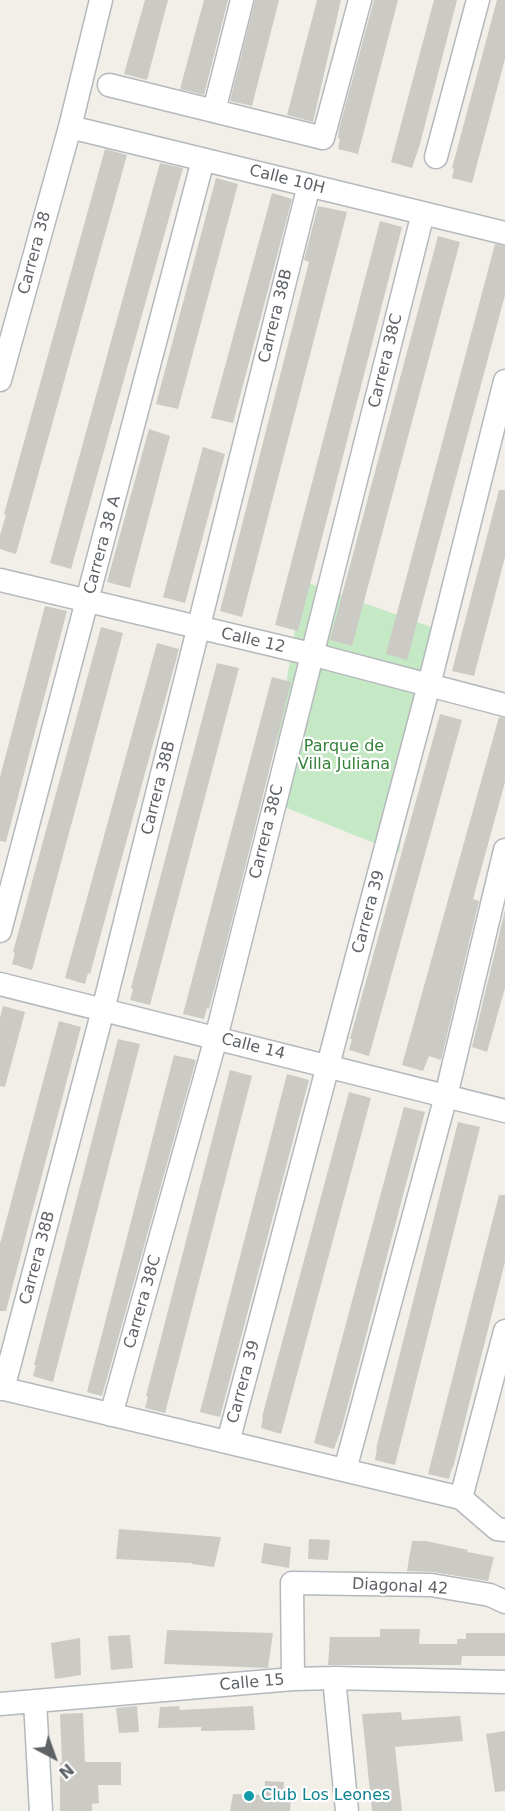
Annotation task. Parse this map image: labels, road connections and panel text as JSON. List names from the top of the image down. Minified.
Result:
{"streets":{"street":["Calle 10H","Carrera 38","Carrera 38B","Carrera 38C","Carrera 38 A","Calle 12","Carrera 39","Calle 14","Diagonal 42","Calle 15"]},"crossings":[["Calle 10H","Carrera 38"],["Calle 10H","Carrera 38B"],["Calle 10H","Carrera 38C"],["Calle 10H","Carrera 38 A"],["Carrera 38B","Calle 12"],["Carrera 38B","Calle 14"],["Carrera 38C","Calle 12"],["Carrera 38C","Calle 14"],["Carrera 38 A","Calle 12"],["Calle 12","Carrera 39"],["Carrera 39","Calle 14"],["Diagonal 42","Calle 15"]],"parks":["Parque de Villa Juliana"],"places":["Club Los Leones"],"north":"bottom right"}
